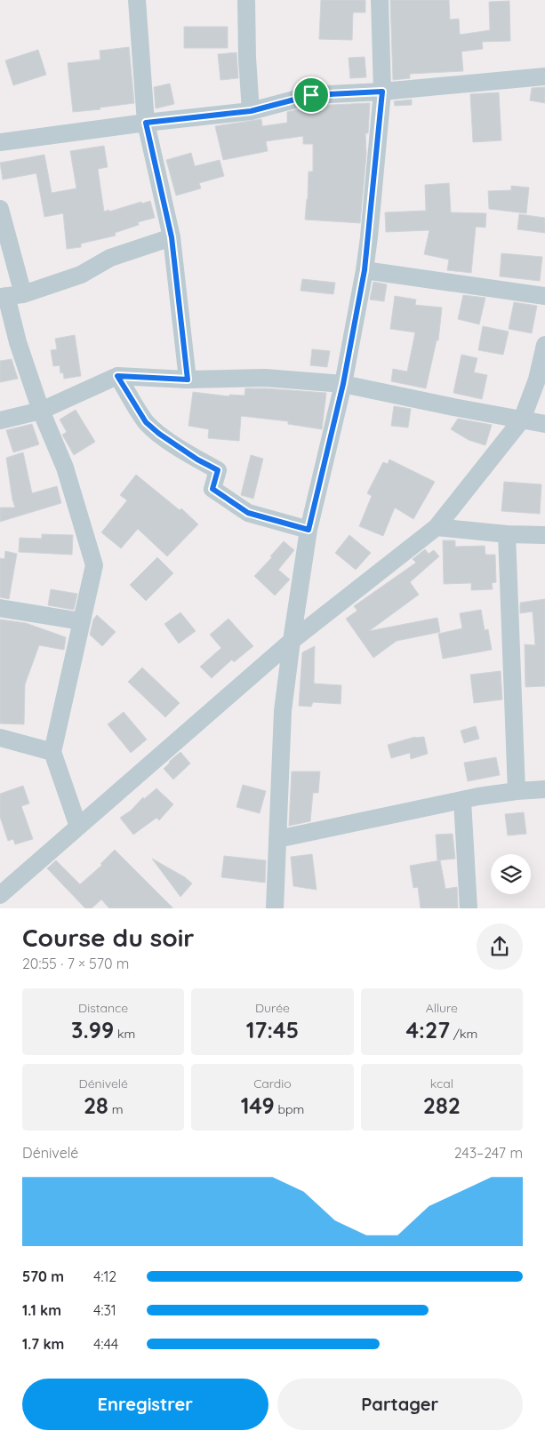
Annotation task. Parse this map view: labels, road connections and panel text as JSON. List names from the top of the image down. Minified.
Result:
{"page":{"heading":["Course du soir","20:55 · 7 × 570 m"],"stats":[["Distance","3.99 km"],["Durée","17:45"],["Allure","4:27 /km"],["Dénivelé","28 m"],["Cardio","149 bpm"],["kcal","282"]],"chart":["Dénivelé","243–247 m"],"list":[{"name":"570 m","note":"4:12"},{"name":"1.1 km","note":"4:31"},{"name":"1.7 km","note":"4:44"}],"buttons":["Enregistrer","Partager"]}}
